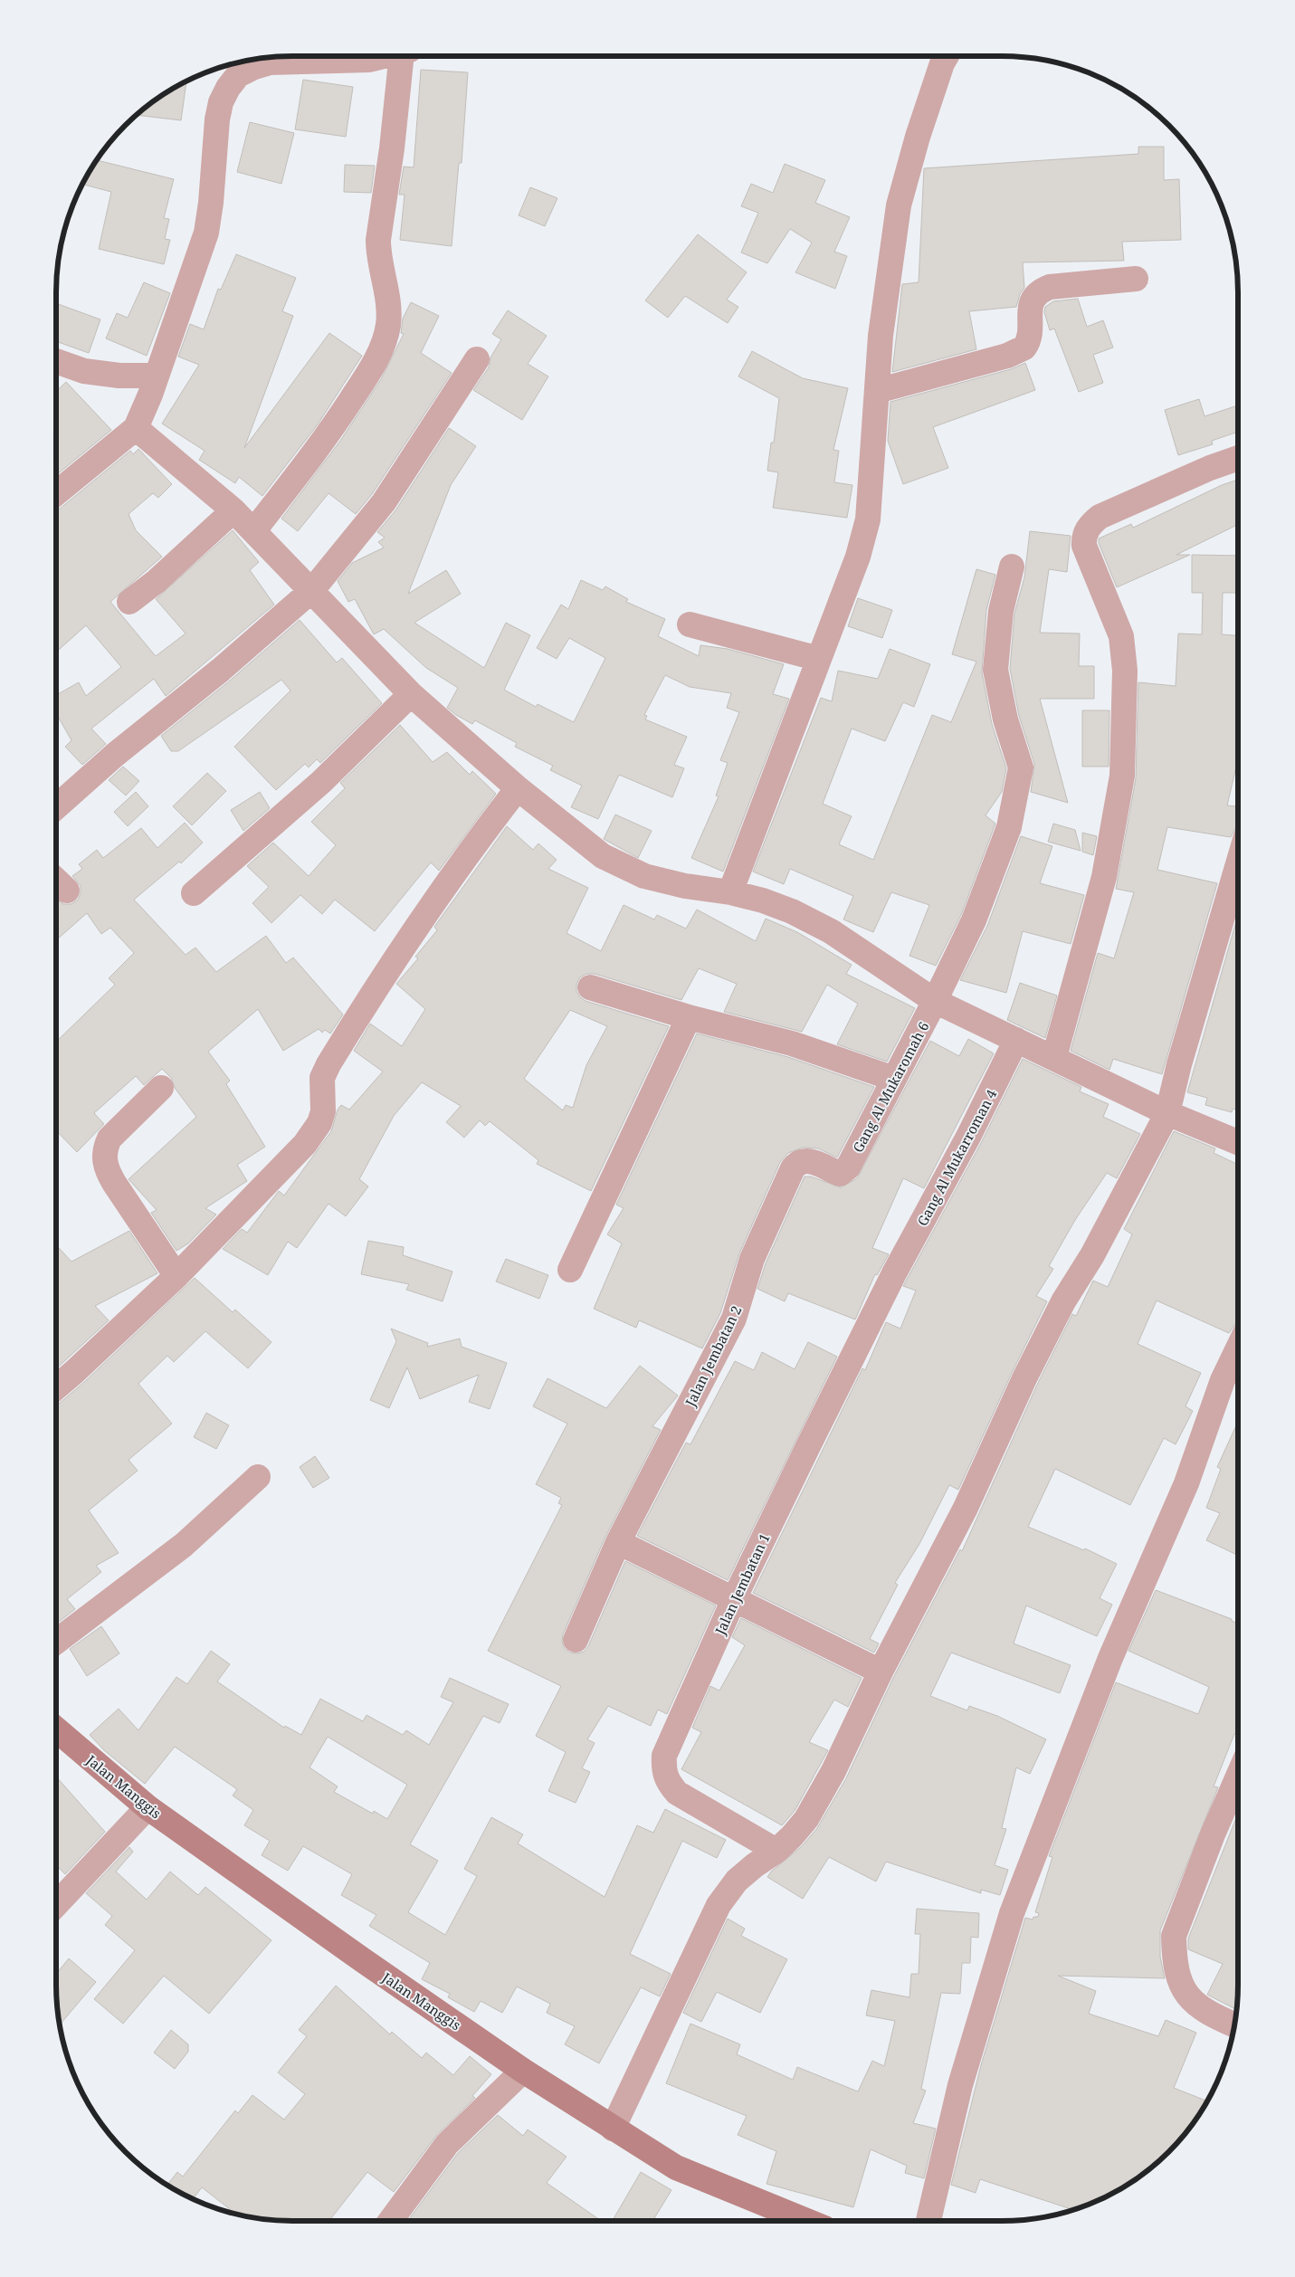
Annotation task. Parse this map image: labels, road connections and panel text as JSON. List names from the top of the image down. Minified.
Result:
{"streets":{"street":["Gang Al Mukaromah 6","Gang Al Mukarroman 4","Jalan Jembatan 2","Jalan Jembatan 1","Jalan Manggis"]},"crossings":[["Gang Al Mukaromah 6","Jalan Jembatan 2"],["Gang Al Mukarroman 4","Jalan Jembatan 1"]]}
